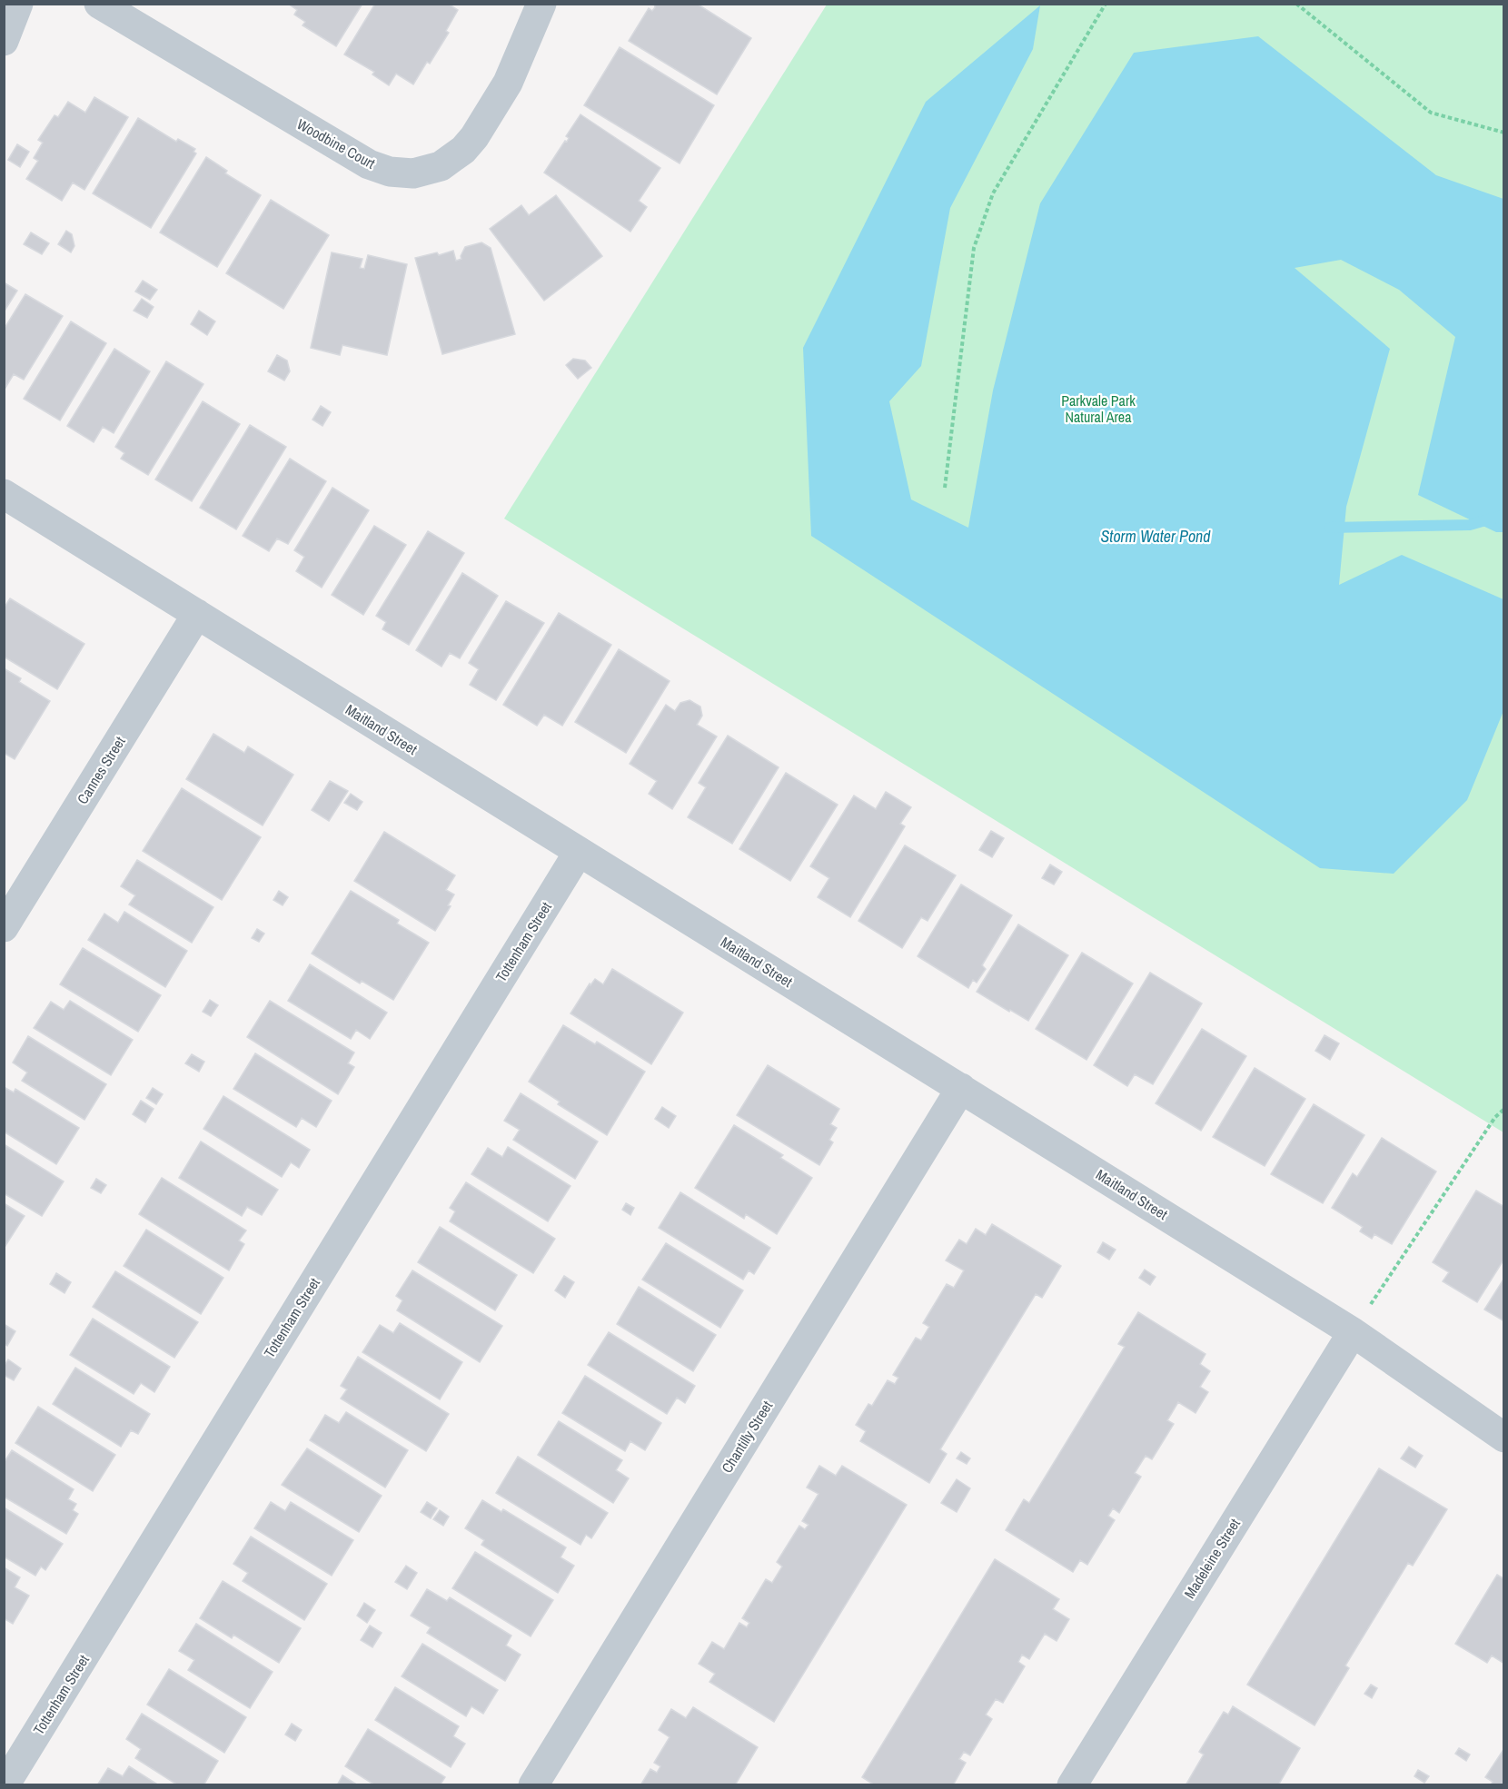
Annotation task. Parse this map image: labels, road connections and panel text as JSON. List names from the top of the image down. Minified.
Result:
{"streets":{"street":["Woodbine Court","Maitland Street","Cannes Street","Tottenham Street","Chantilly Street","Madeleine Street"]},"crossings":[["Maitland Street","Cannes Street"],["Maitland Street","Tottenham Street"],["Maitland Street","Chantilly Street"],["Maitland Street","Madeleine Street"]],"water":["Storm Water Pond"],"parks":["Parkvale Park Natural Area"]}
